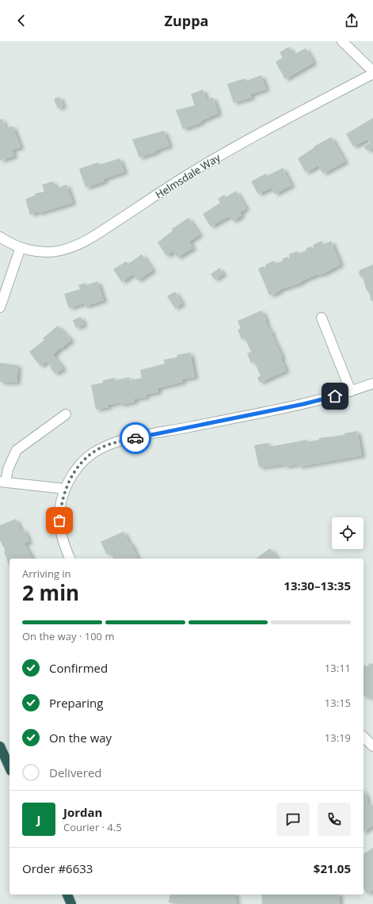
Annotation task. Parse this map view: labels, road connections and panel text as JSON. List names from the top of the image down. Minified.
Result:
{"streets":{"street":["Helmsdale Way"]},"page":{"header":"Zuppa","heading":["2 min","Arriving in","13:30–13:35"],"panel":["Jordan","Courier · 4.5","Order #6633","$21.05"],"bar":"On the way · 100 m","list":[["Confirmed","13:11"],["Preparing","13:15"],["On the way","13:19"],"Delivered"],"round":"J"}}
